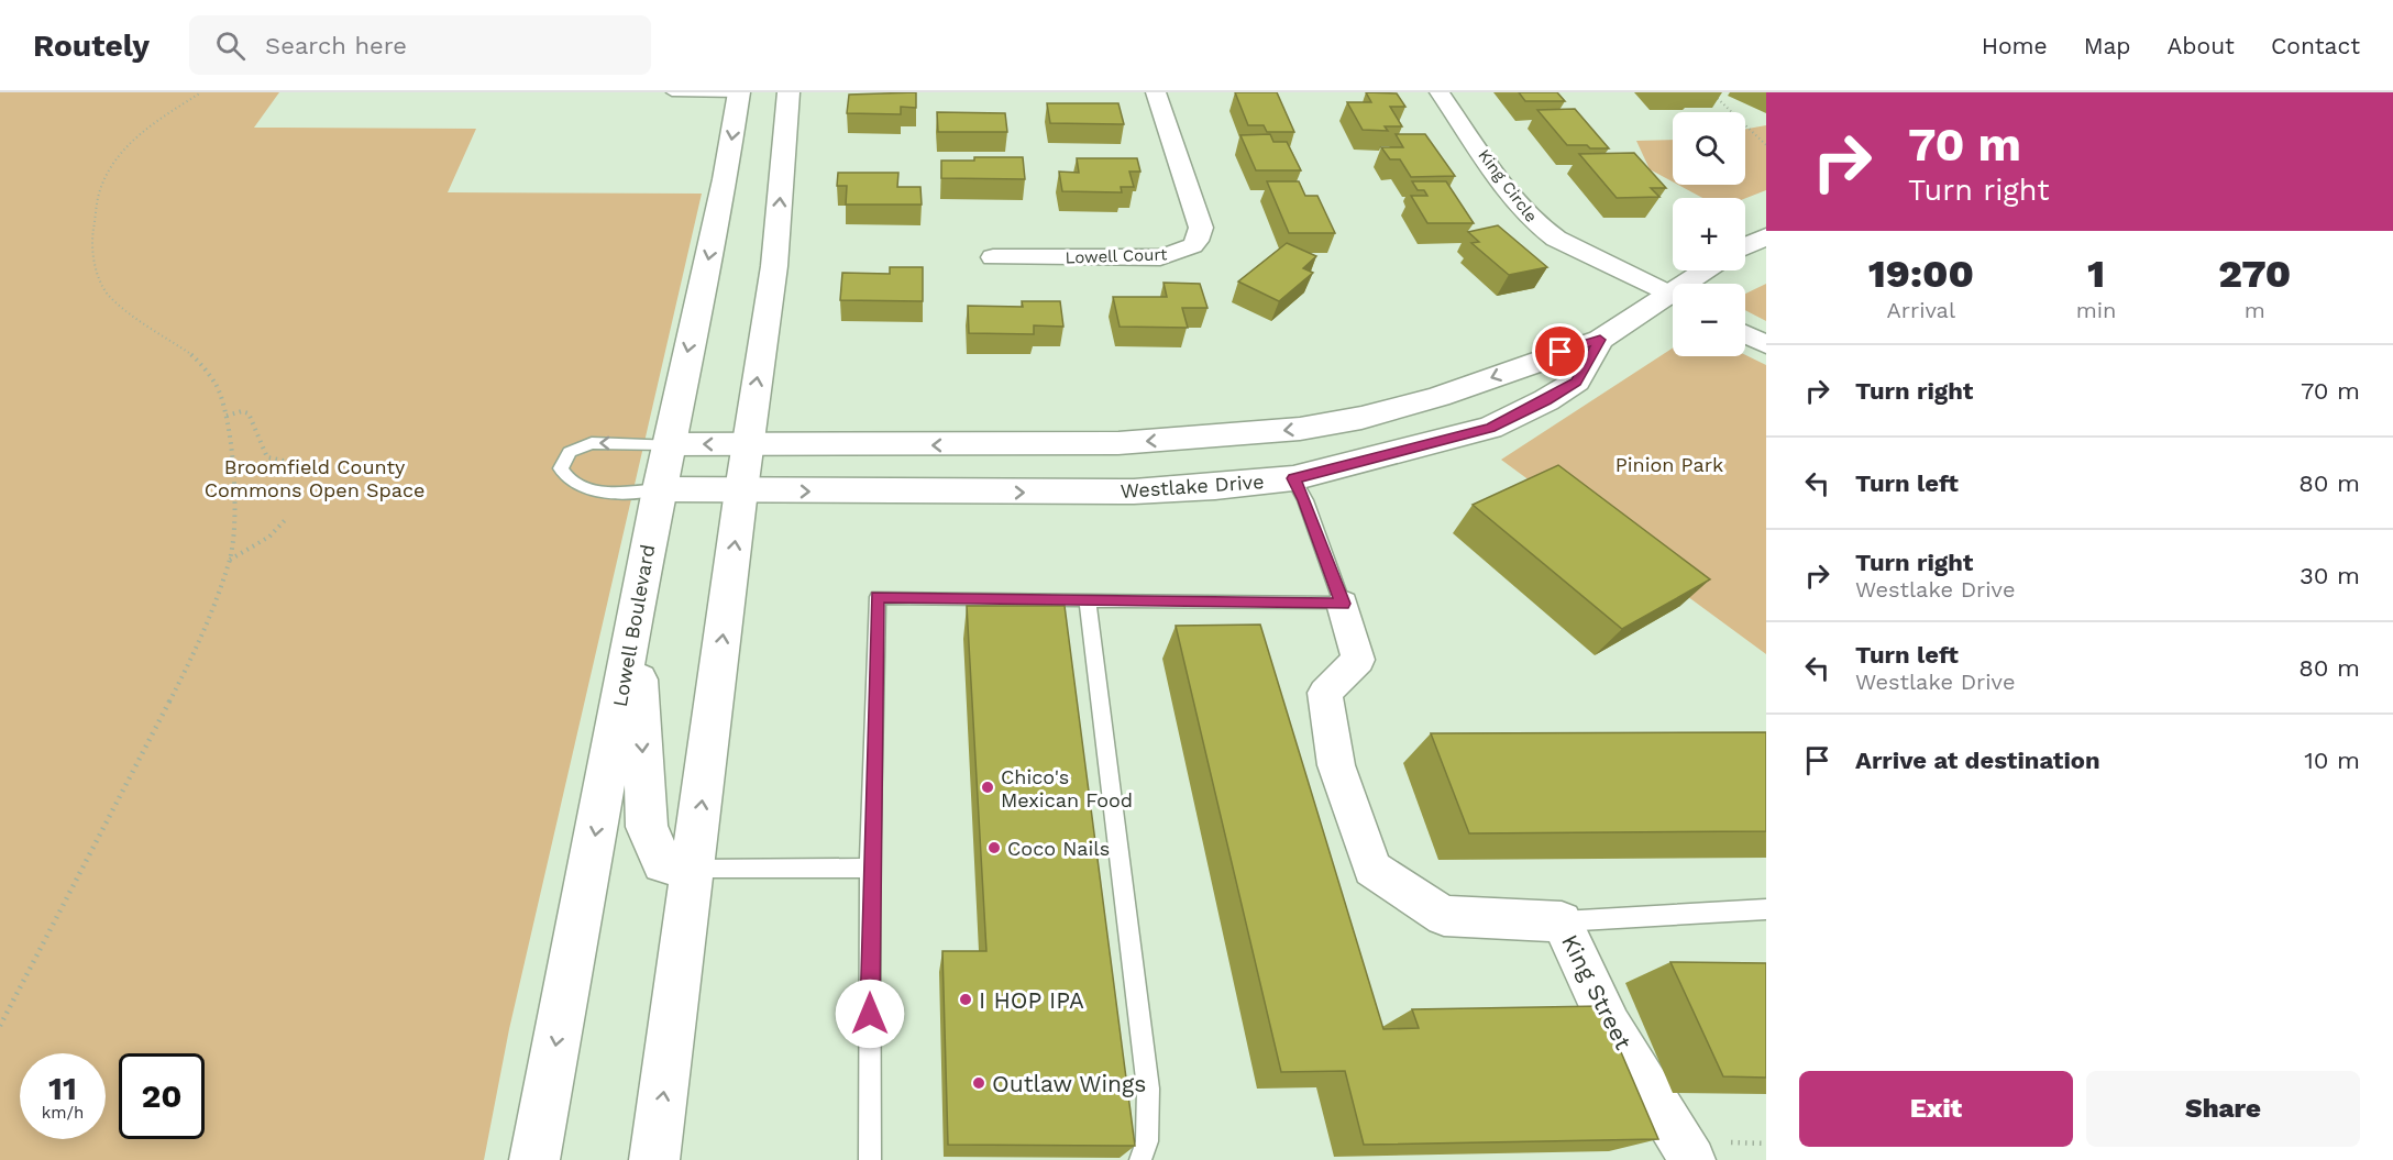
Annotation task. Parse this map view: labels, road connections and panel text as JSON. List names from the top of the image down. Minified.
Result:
{"streets":{"main road":["Westlake Drive","Lowell Boulevard"],"street":["King Circle","Lowell Court","King Street"]},"crossings":[["Westlake Drive","Lowell Boulevard"]],"parks":["Pinion Park","Broomfield County Commons Open Space"],"places":["Chico's Mexican Food","Coco Nails","I HOP IPA","Outlaw Wings"],"page":{"header":"Routely","search":"Search here","nav":["Home","Map","About","Contact"],"turn":["70 m","Turn right"],"map_buttons":["+","−"],"eta":["19:00","Arrival","1","min","270","m"],"list":[{"name":"Turn right","value":"70 m"},{"name":"Turn left","value":"80 m"},{"name":"Turn right","note":"Westlake Drive","value":"30 m"},{"name":"Turn left","note":"Westlake Drive","value":"80 m"},{"name":"Arrive at destination","value":"10 m"}],"speed":"11 km/h","limit":"20","buttons":["Exit","Share"]}}
